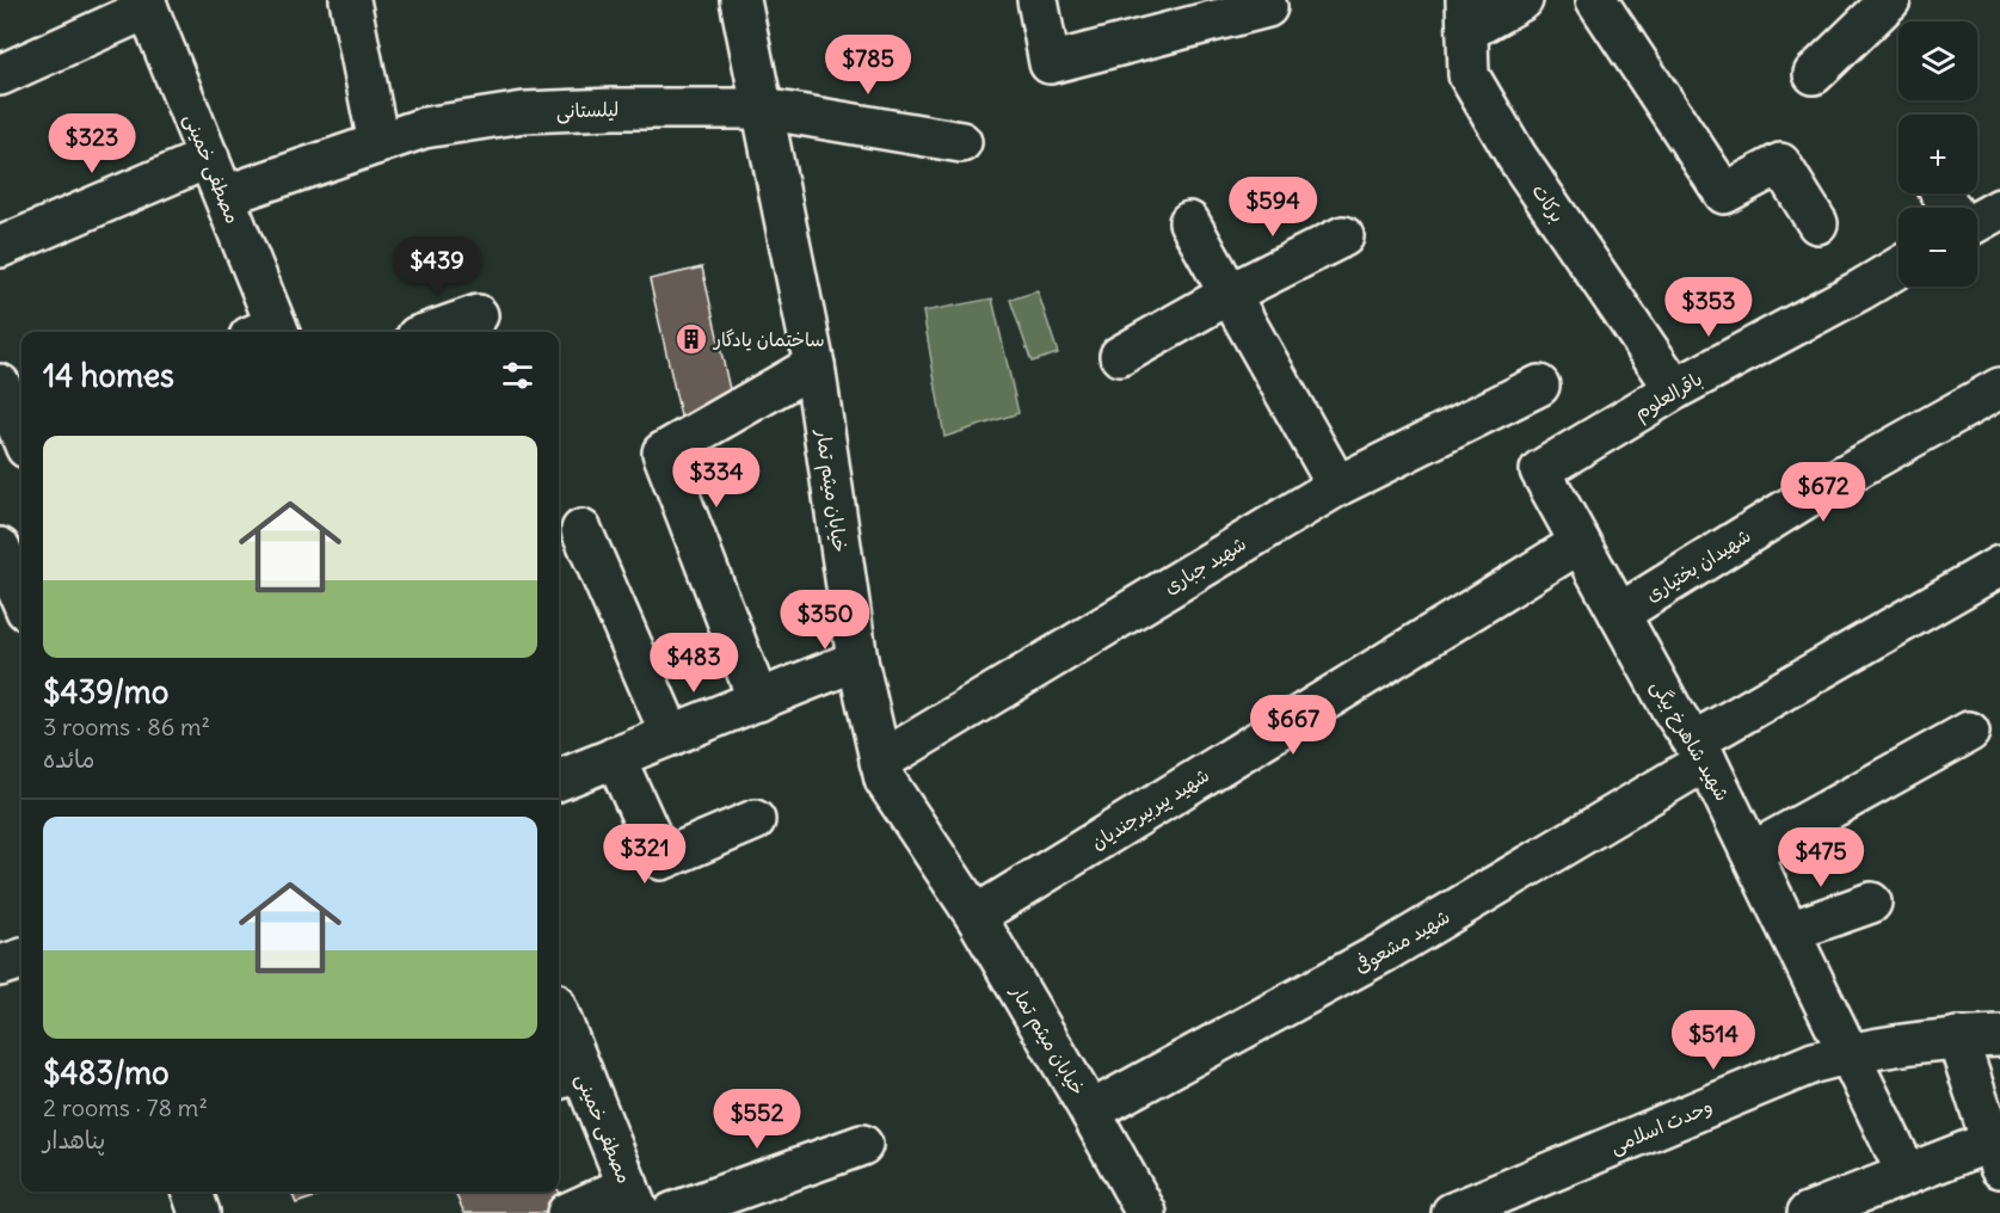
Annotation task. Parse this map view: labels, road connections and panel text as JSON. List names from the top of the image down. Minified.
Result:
{"streets":{"street":["لیلستانی","مصطفی خمینی","برکات","باقرالعلوم","خیابان میثم تمار","شهید جباری","شهیدان بختیاری","شهید شاهرخ بیگی","شهید پیربیرجندیان","شهید مشعوفی","وحدت اسلامی"]},"crossings":[["لیلستانی","مصطفی خمینی"],["لیلستانی","خیابان میثم تمار"],["برکات","باقرالعلوم"],["باقرالعلوم","شهید شاهرخ بیگی"],["خیابان میثم تمار","شهید جباری"],["خیابان میثم تمار","شهید پیربیرجندیان"],["خیابان میثم تمار","شهید مشعوفی"],["شهیدان بختیاری","شهید شاهرخ بیگی"],["شهید شاهرخ بیگی","شهید پیربیرجندیان"],["شهید شاهرخ بیگی","شهید مشعوفی"],["شهید شاهرخ بیگی","وحدت اسلامی"]],"places":{"building":["ساختمان یادگار"]},"page":{"map_buttons":["+","−"],"price":["$785","$323","$594","$439","$353","$334","$672","$350","$483","$667","$321","$475","$514","$552"],"heading":"14 homes","list":[{"name":"$439/mo","note":"3 rooms · 86 m² · مائده"},{"name":"$483/mo","note":"2 rooms · 78 m² · پناهدار"}]}}
